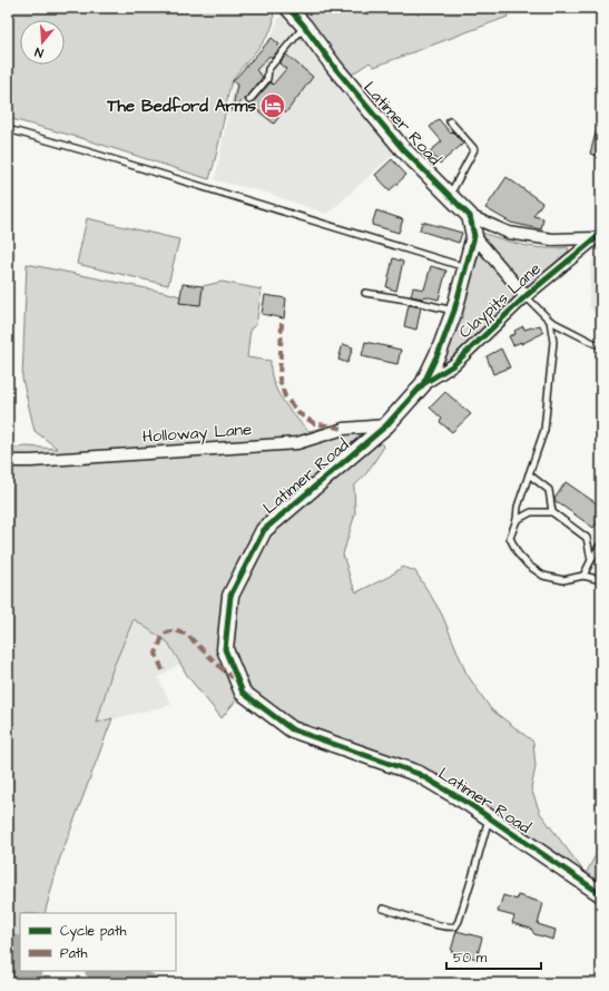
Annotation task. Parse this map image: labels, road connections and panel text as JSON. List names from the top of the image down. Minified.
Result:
{"streets":{"street":["Latimer Road","Claypits Lane","Holloway Lane"]},"crossings":[["Latimer Road","Claypits Lane"],["Latimer Road","Holloway Lane"]],"places":{"hotel":["The Bedford Arms"]},"legend":["Cycle path","Path"],"scale_bar":"50 m","north":"bottom"}
